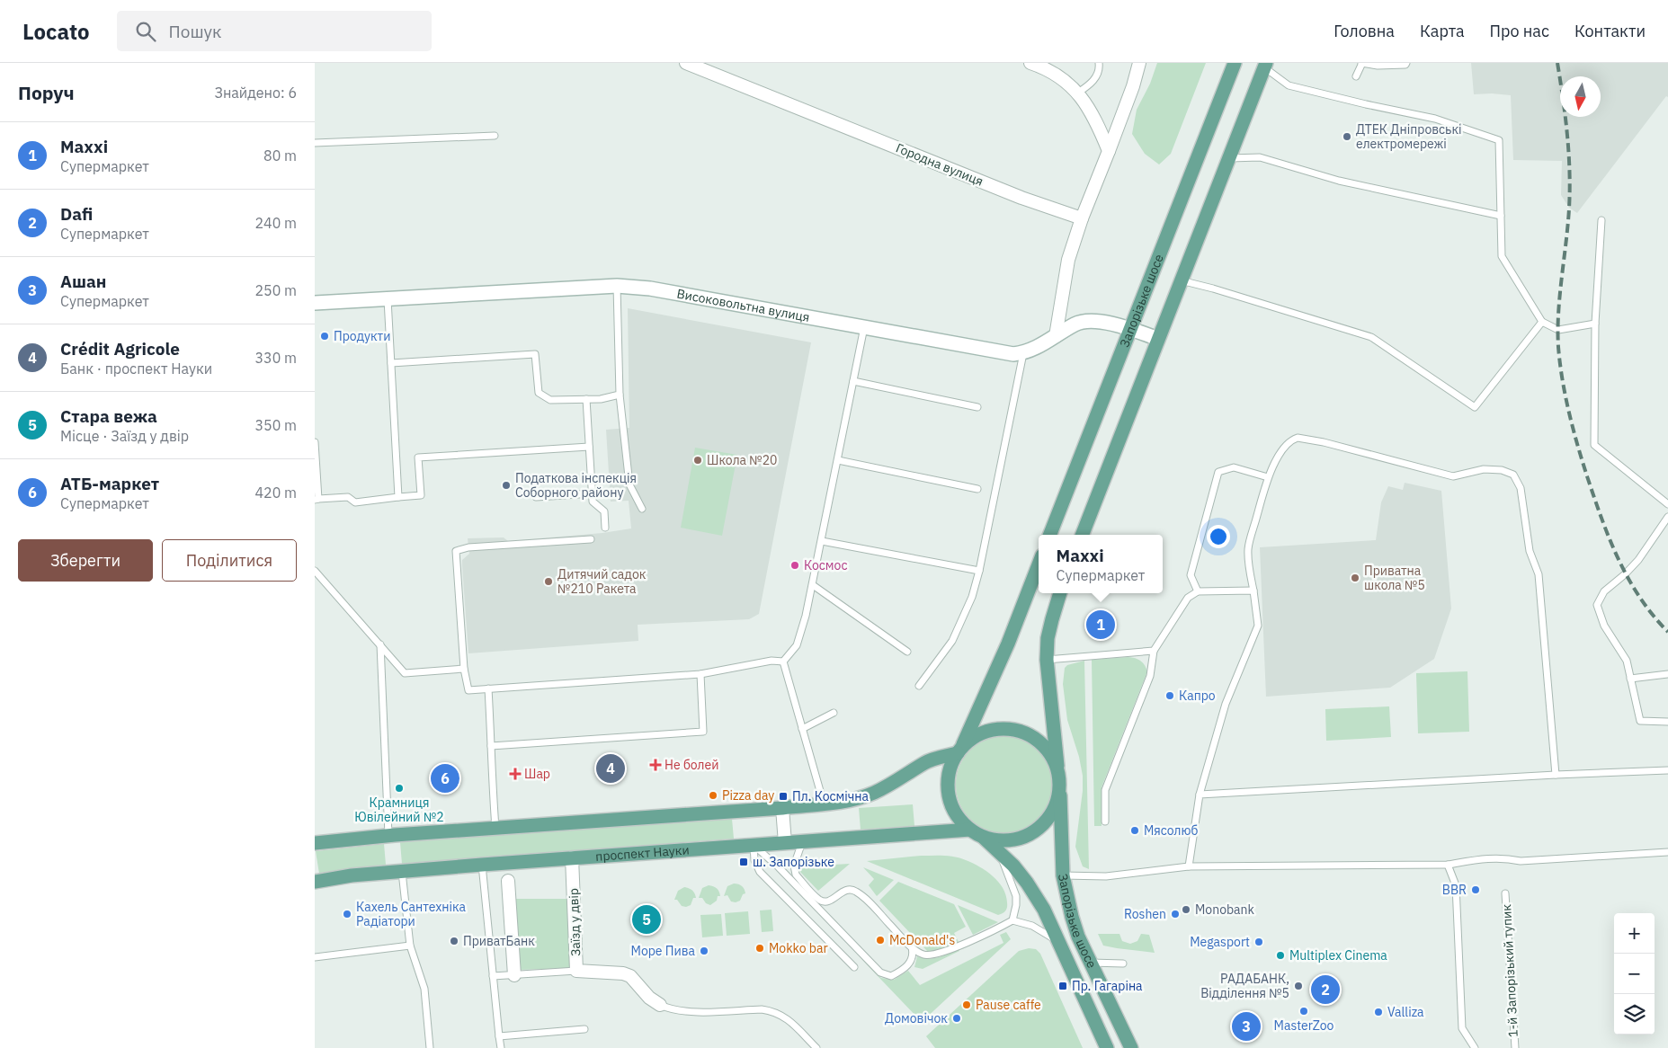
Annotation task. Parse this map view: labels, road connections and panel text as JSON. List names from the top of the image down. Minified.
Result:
{"streets":{"main road":["Запорізьке шосе","Високовольтна вулиця","проспект Науки"],"street":["Городна вулиця","Заїзд у двір"],"lane":["1-й Запорізький тупик"]},"crossings":[["Запорізьке шосе","Високовольтна вулиця"],["Запорізьке шосе","проспект Науки"],["проспект Науки","Заїзд у двір"]],"places":{"other":["ДТЕК Дніпровські електромережі","Продукти","Школа №20","Податкова інспекція Соборного району","Космос","Приватна школа №5","Дитячий садок №210 Ракета","Капро","Крамниця Ювілейний №2","Pizza day","Мясолюб","BBR","Monobank","Кахель Сантехніка Радіатори","Roshen","McDonald's","ПриватБанк","Megasport","Mokko bar","Море Пива","Multiplex Cinema","РАДАБАНК, Відділення №5","Pause caffe","MasterZoo","Valliza","Домовічок"],"health":["Не болей","Шар"],"transit":["Пл. Космічна","ш. Запорізьке","Пр. Гагаріна"]},"north":"bottom","page":{"header":"Locato","search":"Пошук","nav":["Головна","Карта","Про нас","Контакти"],"heading":["Поруч","Знайдено: 6"],"list":[{"mark":"1","name":"Maxxi","note":"Супермаркет","value":"80 m"},{"mark":"2","name":"Dafi","note":"Супермаркет","value":"240 m"},{"mark":"3","name":"Ашан","note":"Супермаркет","value":"250 m"},{"mark":"4","name":"Crédit Agricole","note":"Банк · проспект Науки","value":"330 m"},{"mark":"5","name":"Стара вежа","note":"Місце · Заїзд у двір","value":"350 m"},{"mark":"6","name":"АТБ-маркет","note":"Супермаркет","value":"420 m"}],"buttons":["Зберегти","Поділитися"],"popup":["Maxxi","Супермаркет"],"pins":["1","4","6","5","2","3"],"map_buttons":["+","−"]}}
